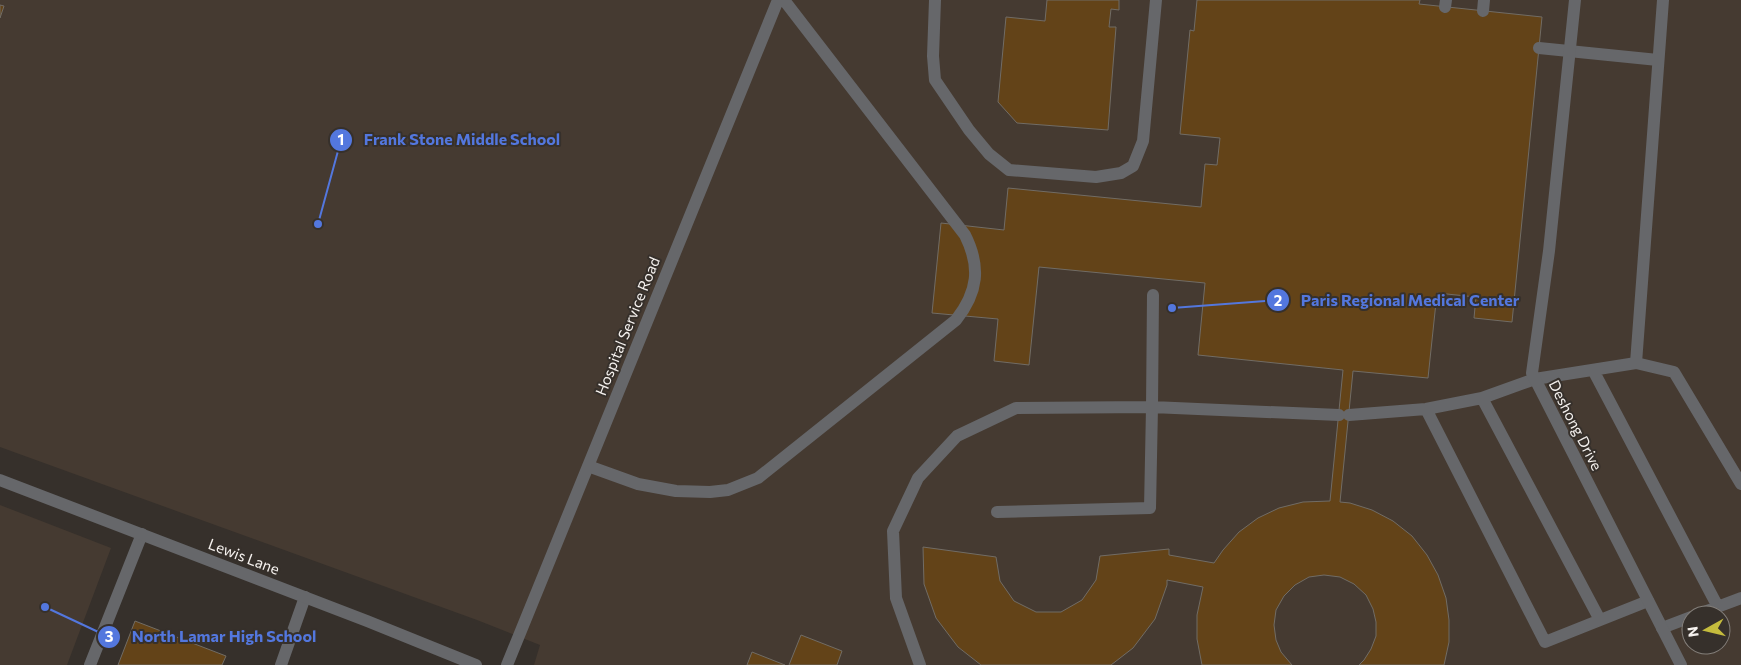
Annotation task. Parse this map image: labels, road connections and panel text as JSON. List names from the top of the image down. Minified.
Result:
{"streets":{"street":["Hospital Service Road","Deshong Drive","Lewis Lane"]},"places":["Frank Stone Middle School","Paris Regional Medical Center","North Lamar High School"],"north":"left"}
